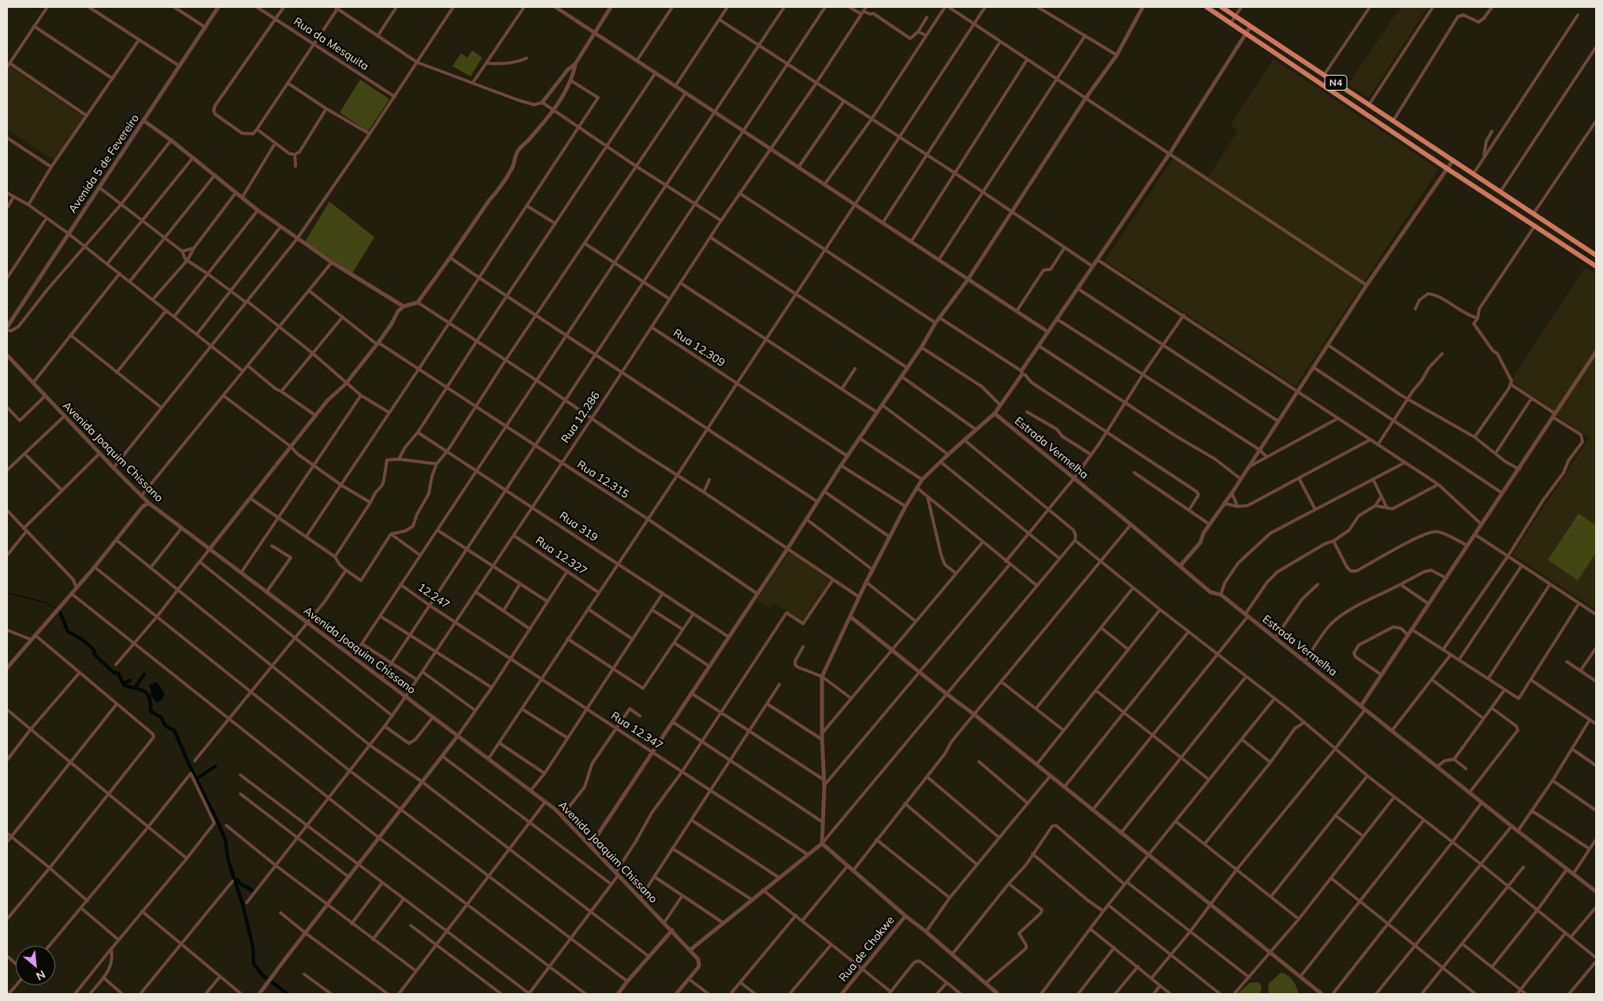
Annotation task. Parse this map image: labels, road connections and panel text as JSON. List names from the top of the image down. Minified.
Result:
{"streets":{"highway":["N4"],"street":["Rua da Mesquita","Avenida 5 de Fevereiro","Rua 12.309","Rua 12.286","Estrada Vermelha","Avenida Joaquim Chissano","Rua 12.315","Rua 319","Rua 12.327","12.247","Rua 12.347","Rua de Chokwe"]},"crossings":[["Rua 12.309","Rua 12.286"],["Rua 12.286","Avenida Joaquim Chissano"],["Rua 12.286","Rua 12.315"],["Rua 12.286","Rua 319"],["Rua 12.286","Rua 12.327"],["Rua 12.286","12.247"],["Rua 12.286","Rua 12.347"],["12.247","Rua 12.347"]],"north":"bottom right"}
